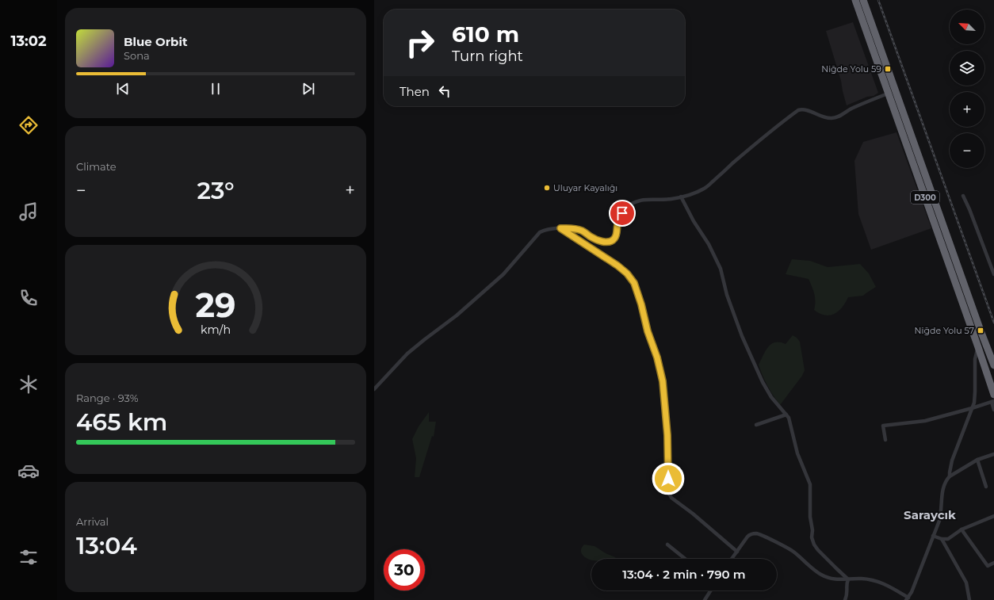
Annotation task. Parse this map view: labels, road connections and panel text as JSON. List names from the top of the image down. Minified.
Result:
{"streets":{"highway":["D300"]},"districts":["Saraycık"],"places":{"transit":["Niğde Yolu 59","Niğde Yolu 57"],"other":["Uluyar Kayalığı"]},"north":"top left","page":{"tabs":"13:02","map_buttons":["+","−"],"turn":["610 m","Turn right"],"song":["Blue Orbit","Sona"],"then":"Then","tile":["Climate",["Range · 93%","465 km"],["Arrival","13:04"]],"heat":["−","23°","+"],"limit":"30","trip":"13:04 · 2 min · 790 m","gauge":["29","km/h"]}}
